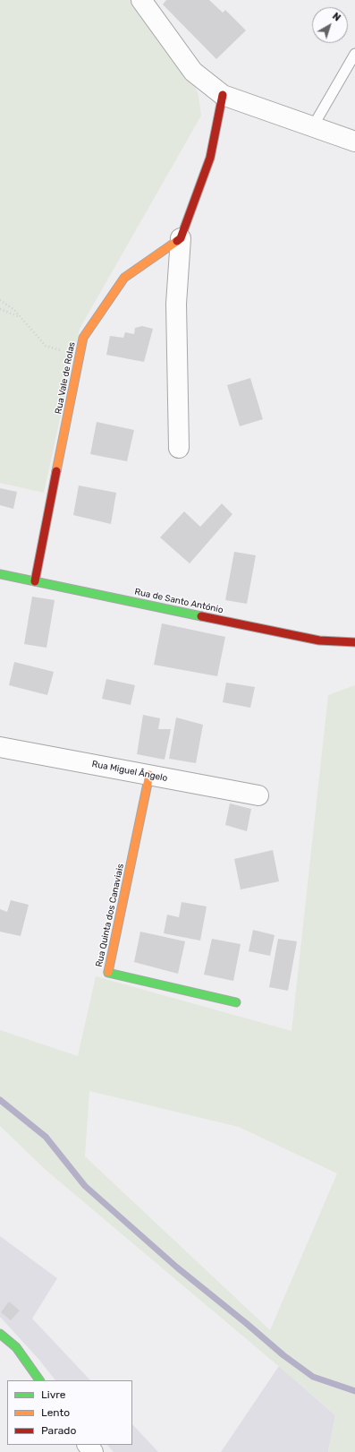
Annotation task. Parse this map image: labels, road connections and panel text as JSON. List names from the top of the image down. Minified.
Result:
{"streets":{"street":["Rua Vale de Rolas","Rua de Santo António","Rua Miguel Ângelo","Rua Quinta dos Canaviais"]},"crossings":[["Rua Vale de Rolas","Rua de Santo António"],["Rua Miguel Ângelo","Rua Quinta dos Canaviais"]],"legend":["Livre","Lento","Parado"],"north":"top right"}
